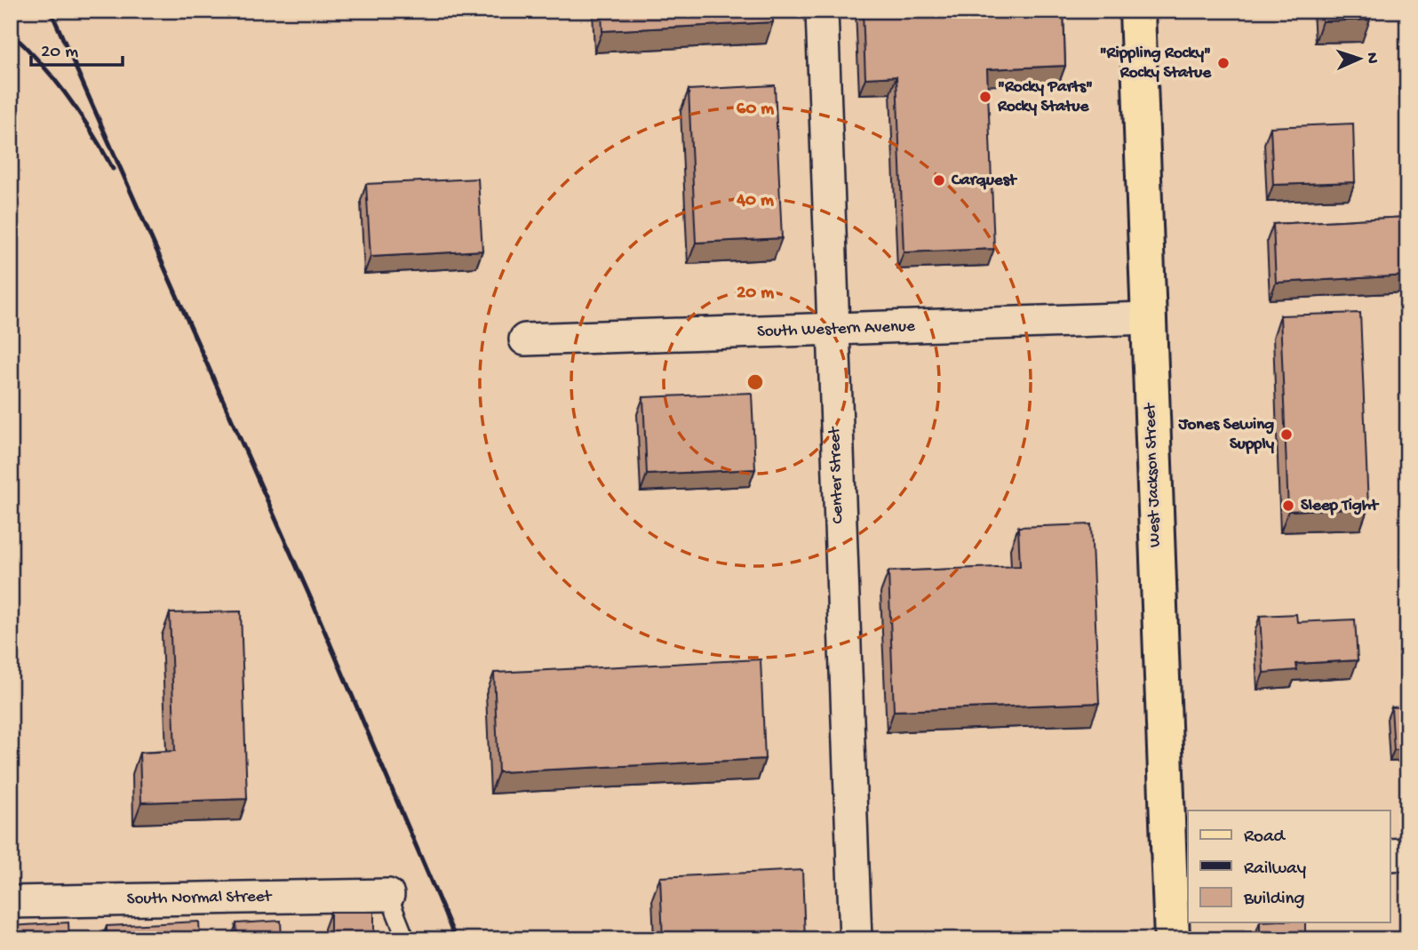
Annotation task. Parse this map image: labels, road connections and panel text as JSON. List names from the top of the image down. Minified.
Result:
{"streets":{"main road":["West Jackson Street"],"street":["South Western Avenue","Center Street","South Normal Street"]},"crossings":[["South Western Avenue","Center Street"],["South Western Avenue","West Jackson Street"]],"places":["\"Rippling Rocky\" Rocky Statue","\"Rocky Parts\" Rocky Statue","Carquest","Jones Sewing Supply","Sleep Tight"],"legend":["Road","Railway","Building"],"scale_bar":"20 m","north":"right","rings":["60 m","40 m","20 m"]}
